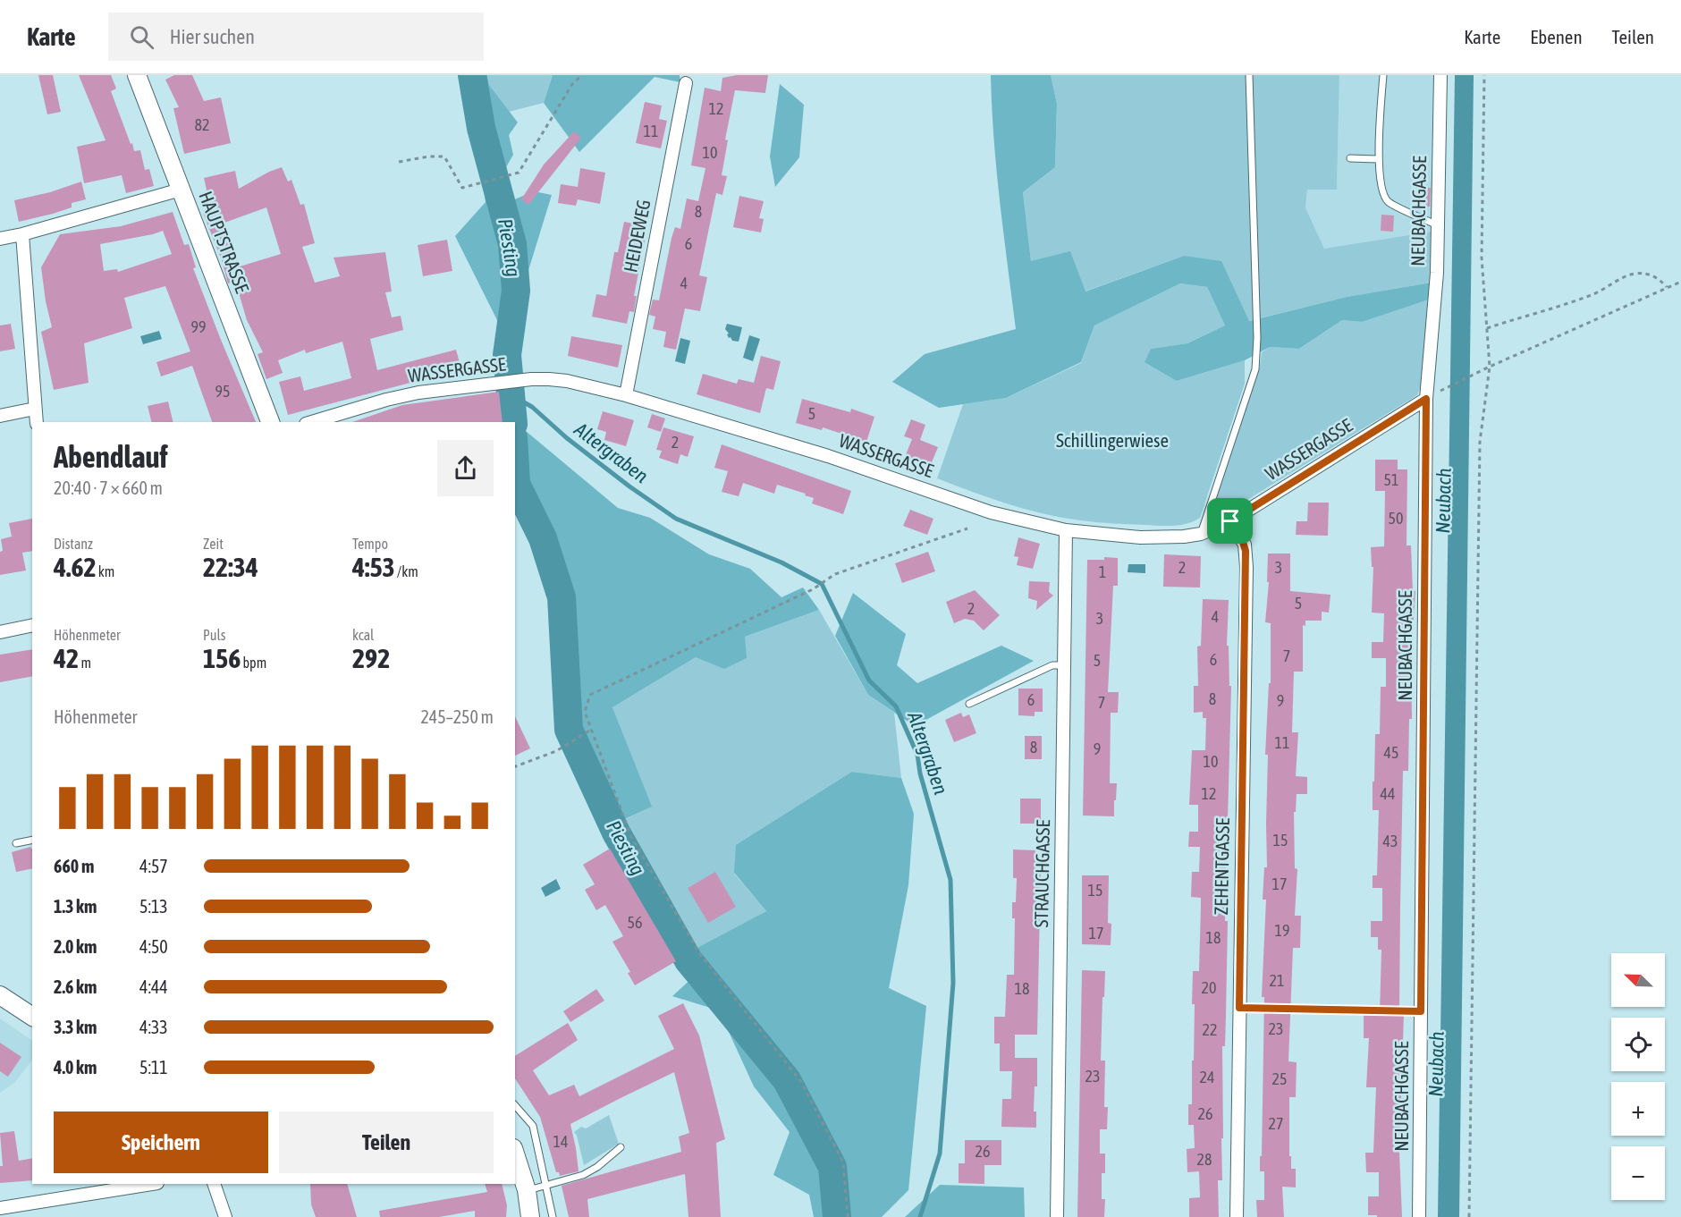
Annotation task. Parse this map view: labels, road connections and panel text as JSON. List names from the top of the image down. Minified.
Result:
{"streets":{"main road":["HAUPTSTRASSE"],"street":["NEUBACHGASSE","HEIDEWEG","WASSERGASSE","ZEHENTGASSE","STRAUCHGASSE"]},"crossings":[["NEUBACHGASSE","WASSERGASSE"],["HEIDEWEG","WASSERGASSE"],["WASSERGASSE","ZEHENTGASSE"],["WASSERGASSE","STRAUCHGASSE"]],"water":["Piesting","Altergraben","Neubach"],"parks":["Schillingerwiese"],"house_numbers":["12","82","11","10","8","6","4","99","95","5","2","51","50","2","3","1","5","2","4","3","7","6","5","8","6","9","7","11","8","9","45","10","12","44","15","43","17","15","56","19","17","18","21","20","18","23","22","23","24","25","26","27","14","26","28"],"north":"top left","page":{"header":"Karte","search":"Hier suchen","nav":["Karte","Ebenen","Teilen"],"heading":["Abendlauf","20:40 · 7 × 660 m"],"stats":[["Distanz","4.62 km"],["Zeit","22:34"],["Tempo","4:53 /km"],["Höhenmeter","42 m"],["Puls","156 bpm"],["kcal","292"]],"chart":["Höhenmeter","245–250 m"],"list":[{"name":"660 m","note":"4:57"},{"name":"1.3 km","note":"5:13"},{"name":"2.0 km","note":"4:50"},{"name":"2.6 km","note":"4:44"},{"name":"3.3 km","note":"4:33"},{"name":"4.0 km","note":"5:11"}],"map_buttons":["+","−"],"buttons":["Speichern","Teilen"]}}
